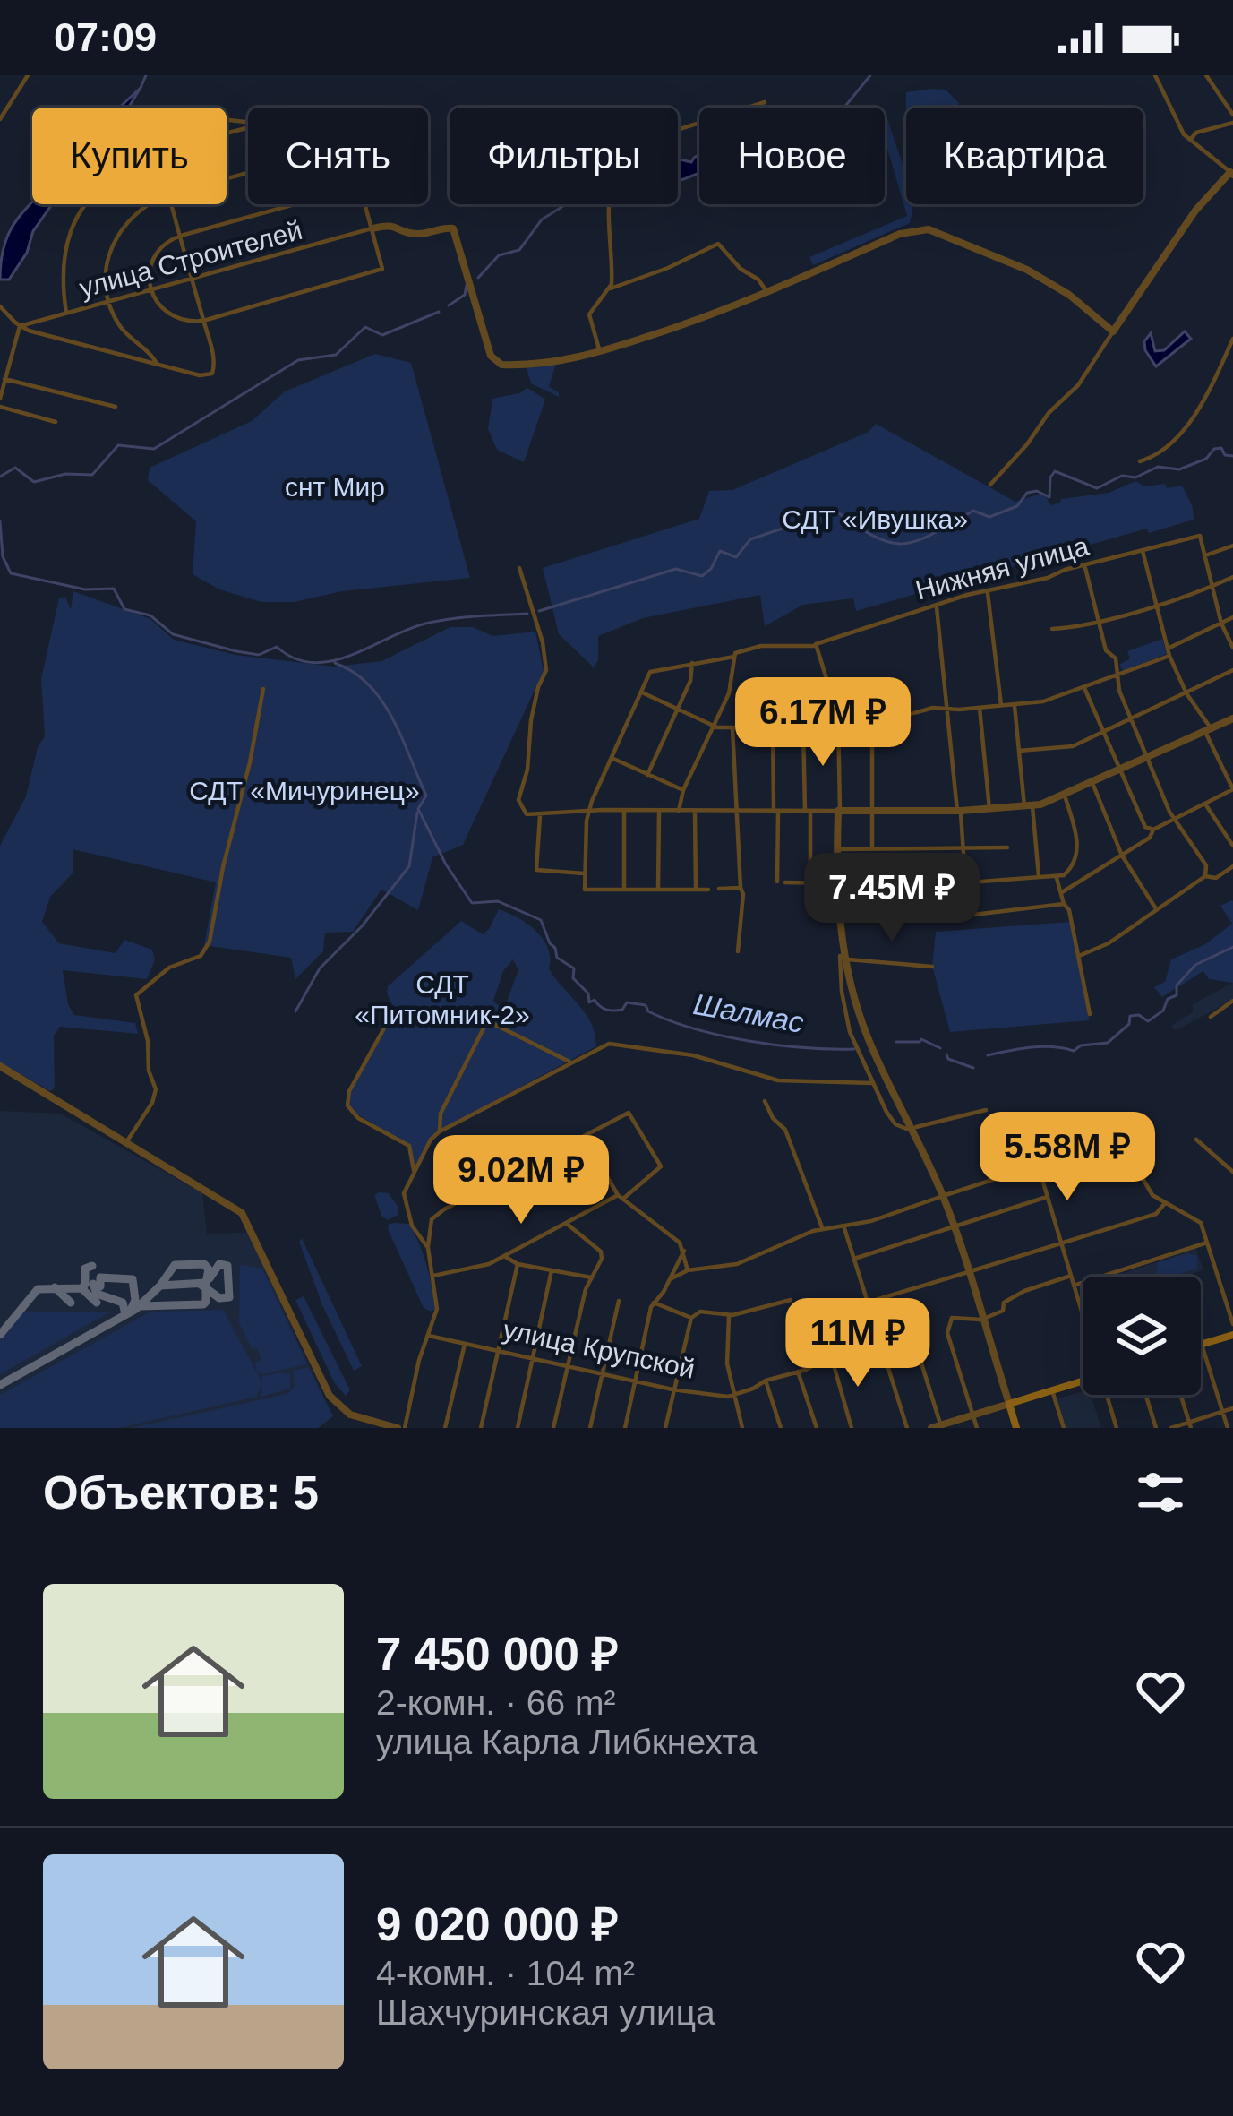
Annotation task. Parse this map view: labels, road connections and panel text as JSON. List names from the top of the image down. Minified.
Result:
{"streets":{"street":["улица Строителей","Нижняя улица","улица Крупской"]},"water":["Шалмас"],"parks":["снт Мир","СДТ «Ивушка»","СДТ «Мичуринец»","СДТ «Питомник-2»"],"page":{"status":"07:09","chip":["Купить","Снять","Фильтры","Новое","Квартира"],"price":["6.17M ₽","7.45M ₽","5.58M ₽","9.02M ₽","11M ₽"],"heading":"Объектов: 5","list":[{"name":"7 450 000 ₽","note":"2-комн. · 66 m² · улица Карла Либкнехта"},{"name":"9 020 000 ₽","note":"4-комн. · 104 m² · Шахчуринская улица"}]}}
